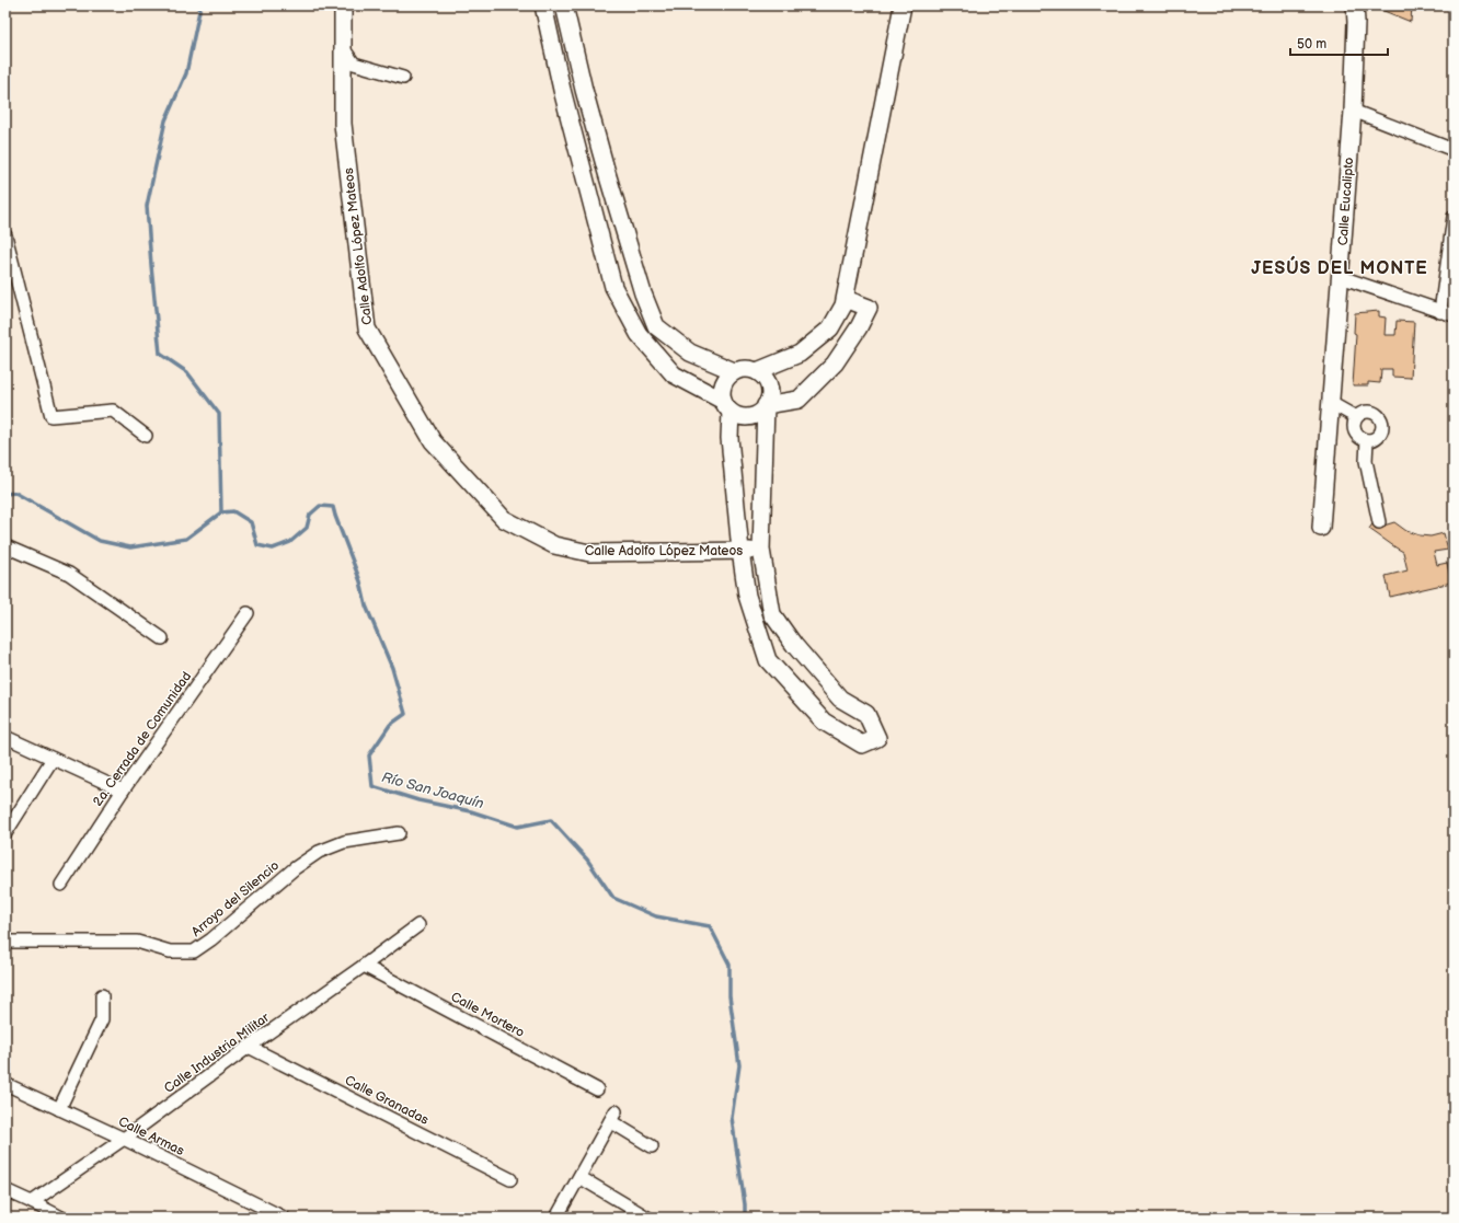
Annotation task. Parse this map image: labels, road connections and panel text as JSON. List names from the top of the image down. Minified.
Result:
{"streets":{"street":["Calle Eucalipto","Calle Adolfo López Mateos","2a. Cerrada de Comunidad","Arroyo del Silencio","Calle Mortero","Calle Industria Militar","Calle Granadas","Calle Armas"]},"crossings":[["Calle Mortero","Calle Industria Militar"],["Calle Industria Militar","Calle Granadas"],["Calle Industria Militar","Calle Armas"]],"districts":["JESÚS DEL MONTE"],"water":["Río San Joaquín"],"scale_bar":"50 m"}
